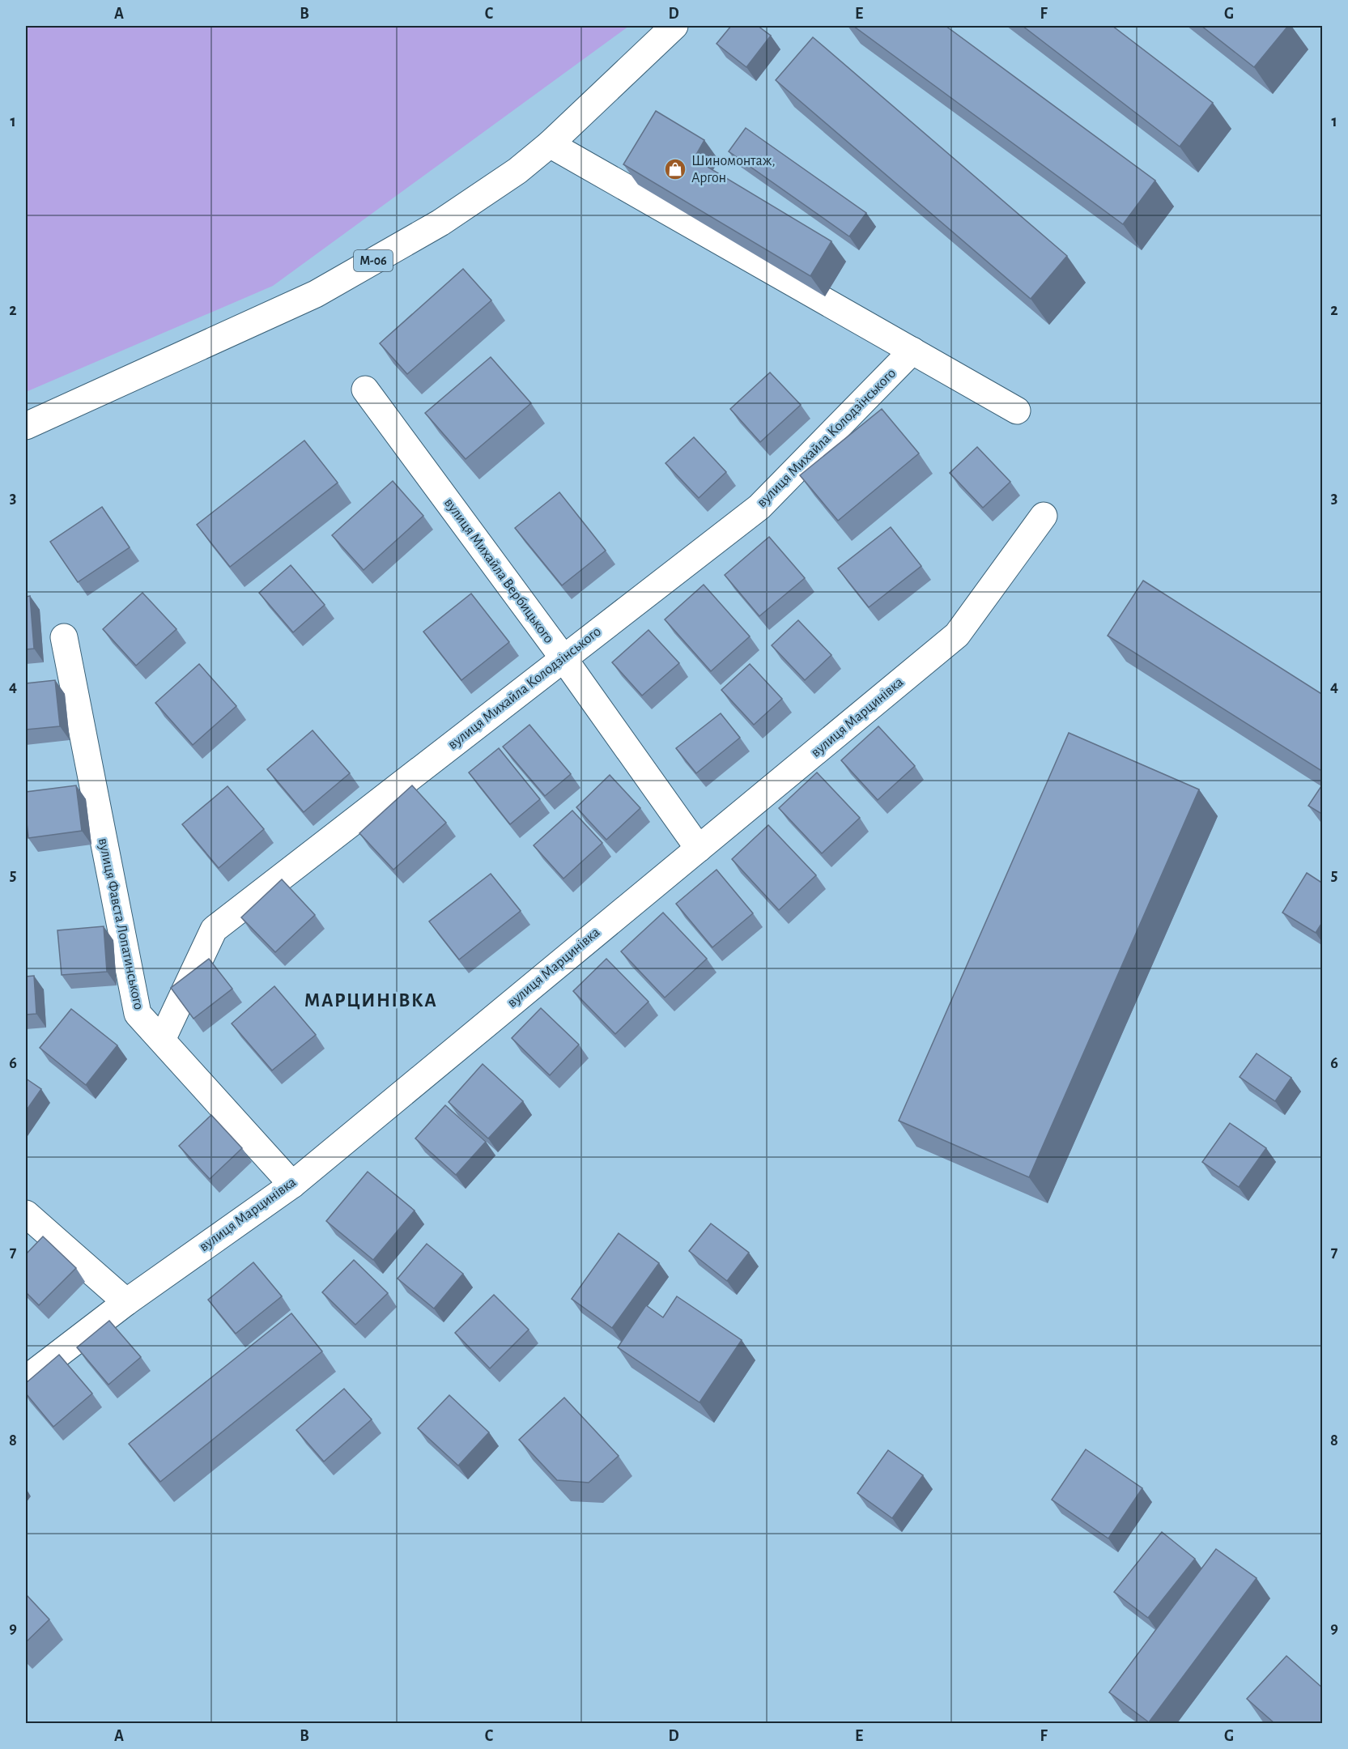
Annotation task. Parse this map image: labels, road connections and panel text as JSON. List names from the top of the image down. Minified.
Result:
{"streets":{"main road":["М-06","вулиця Михайла Колодзінського","вулиця Михайла Вербицького","вулиця Марцинівка","вулиця Фавста Лопатинського"]},"crossings":[["вулиця Михайла Колодзінського","вулиця Михайла Вербицького"],["вулиця Михайла Колодзінського","вулиця Фавста Лопатинського"],["вулиця Михайла Вербицького","вулиця Марцинівка"],["вулиця Марцинівка","вулиця Фавста Лопатинського"]],"districts":["МАРЦИНІВКА"],"places":{"shop":["Шиномонтаж, Аргон"]},"grid":{"columns":["A","B","C","D","E","F","G"],"rows":["1","2","3","4","5","6","7","8","9"]}}
